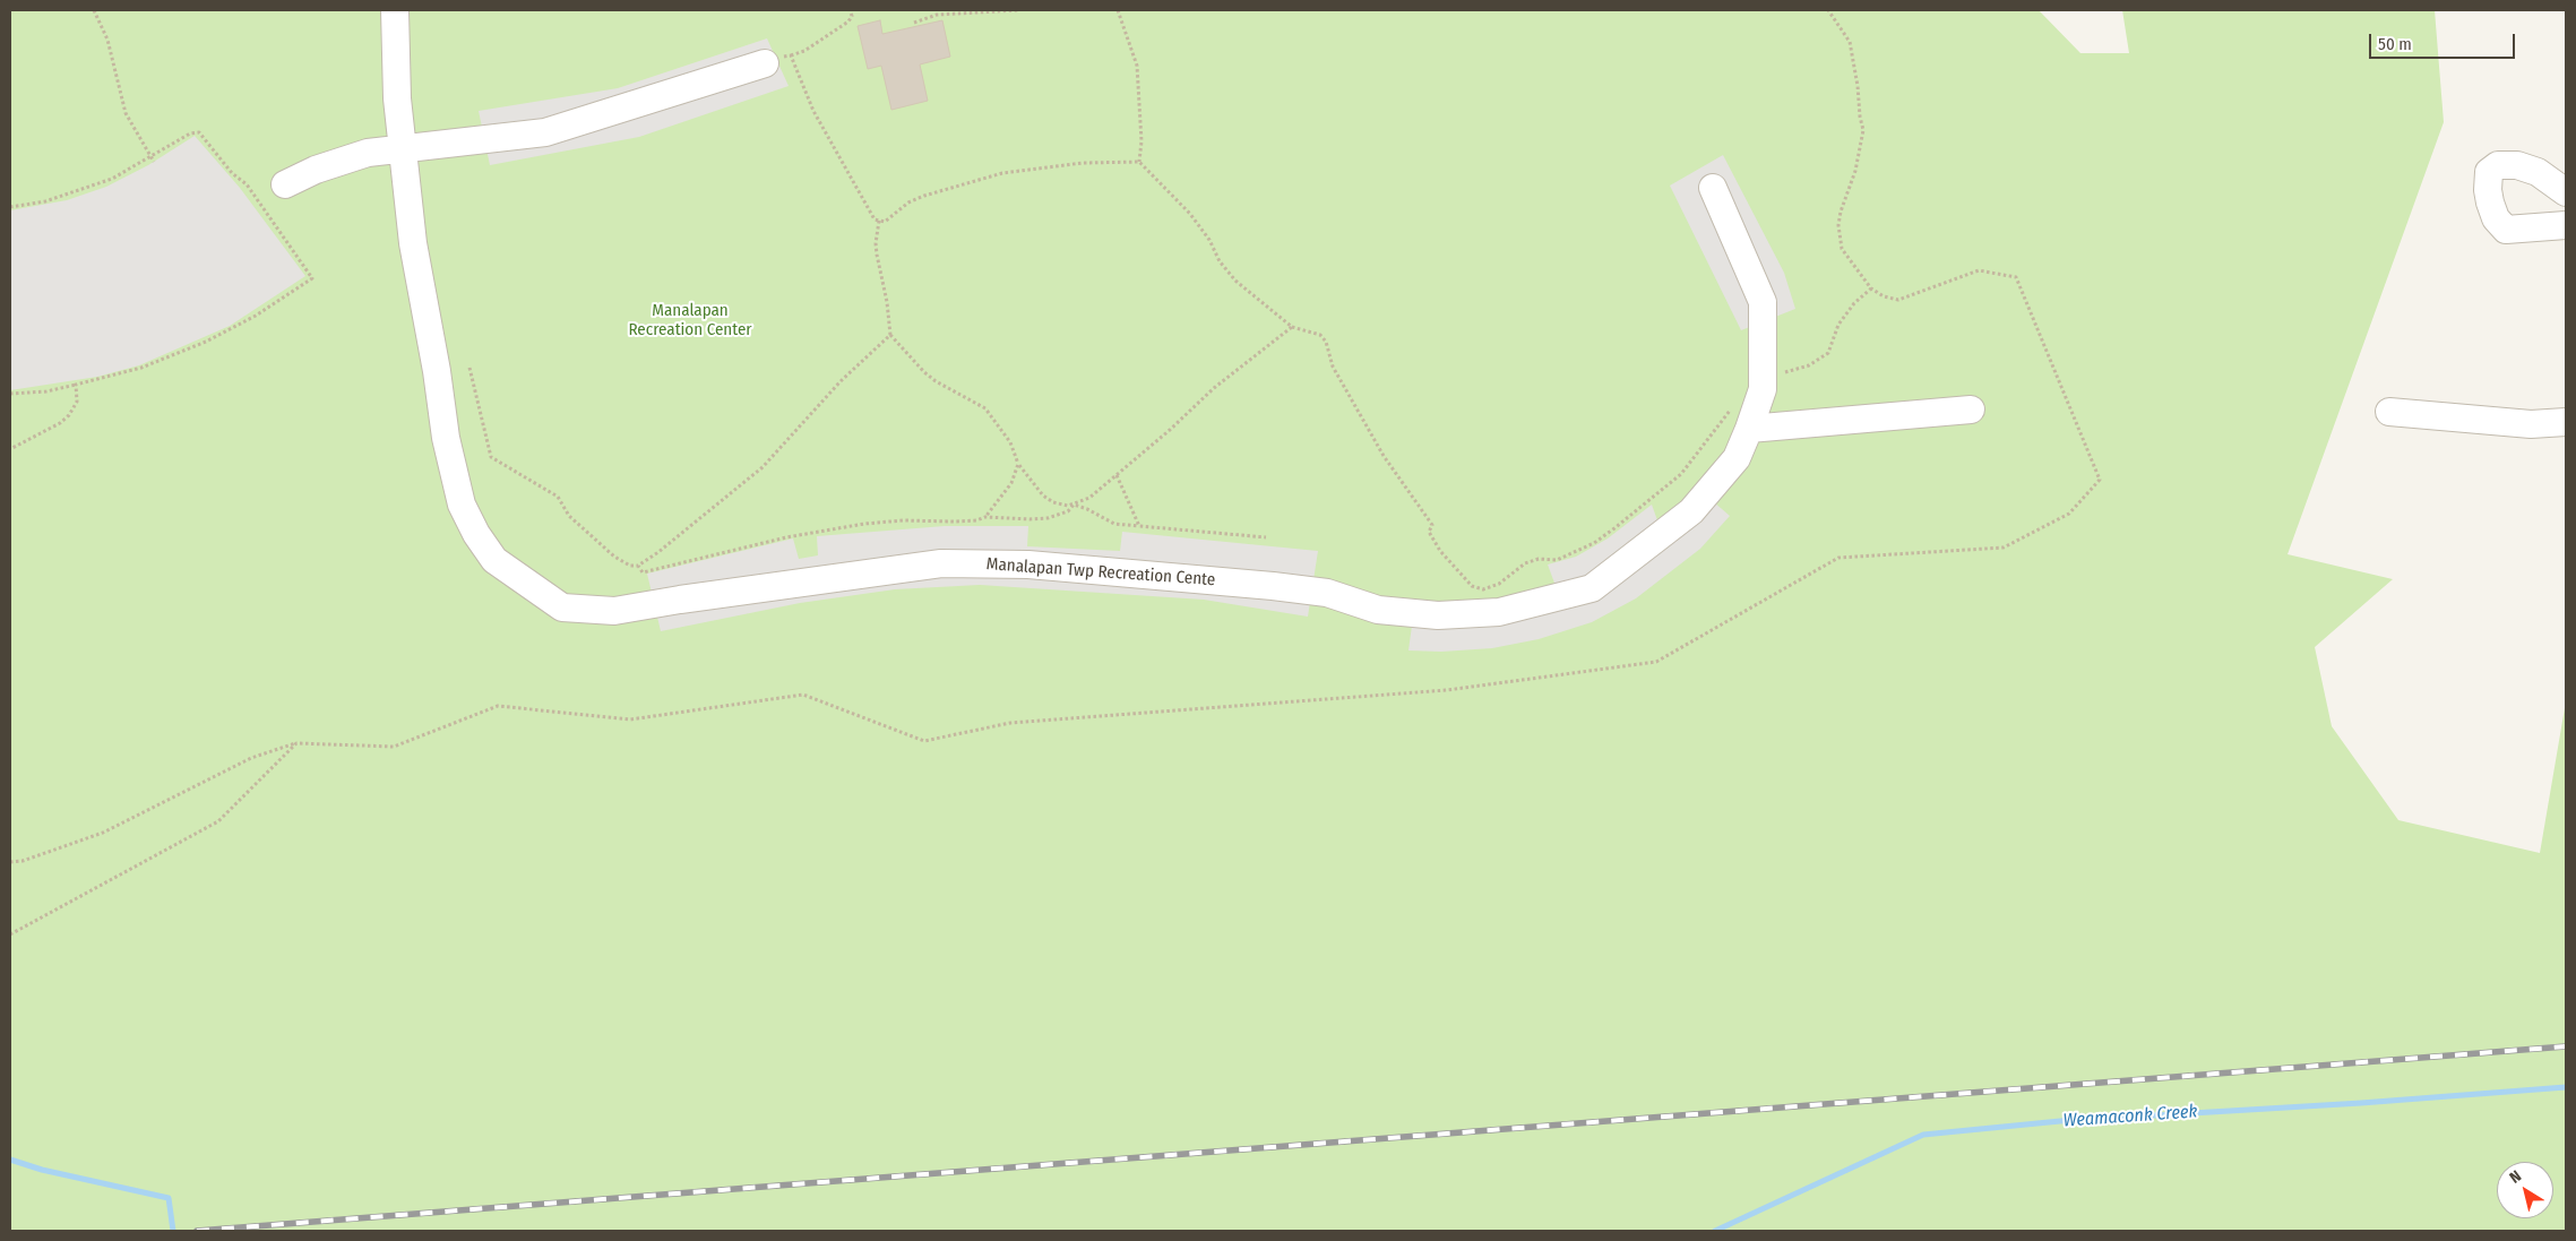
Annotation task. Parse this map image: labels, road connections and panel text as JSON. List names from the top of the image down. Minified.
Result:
{"streets":{"street":["Manalapan Twp Recreation Cente"]},"water":["Weamaconk Creek"],"parks":["Manalapan Recreation Center"],"scale_bar":"50 m","north":"top left"}
